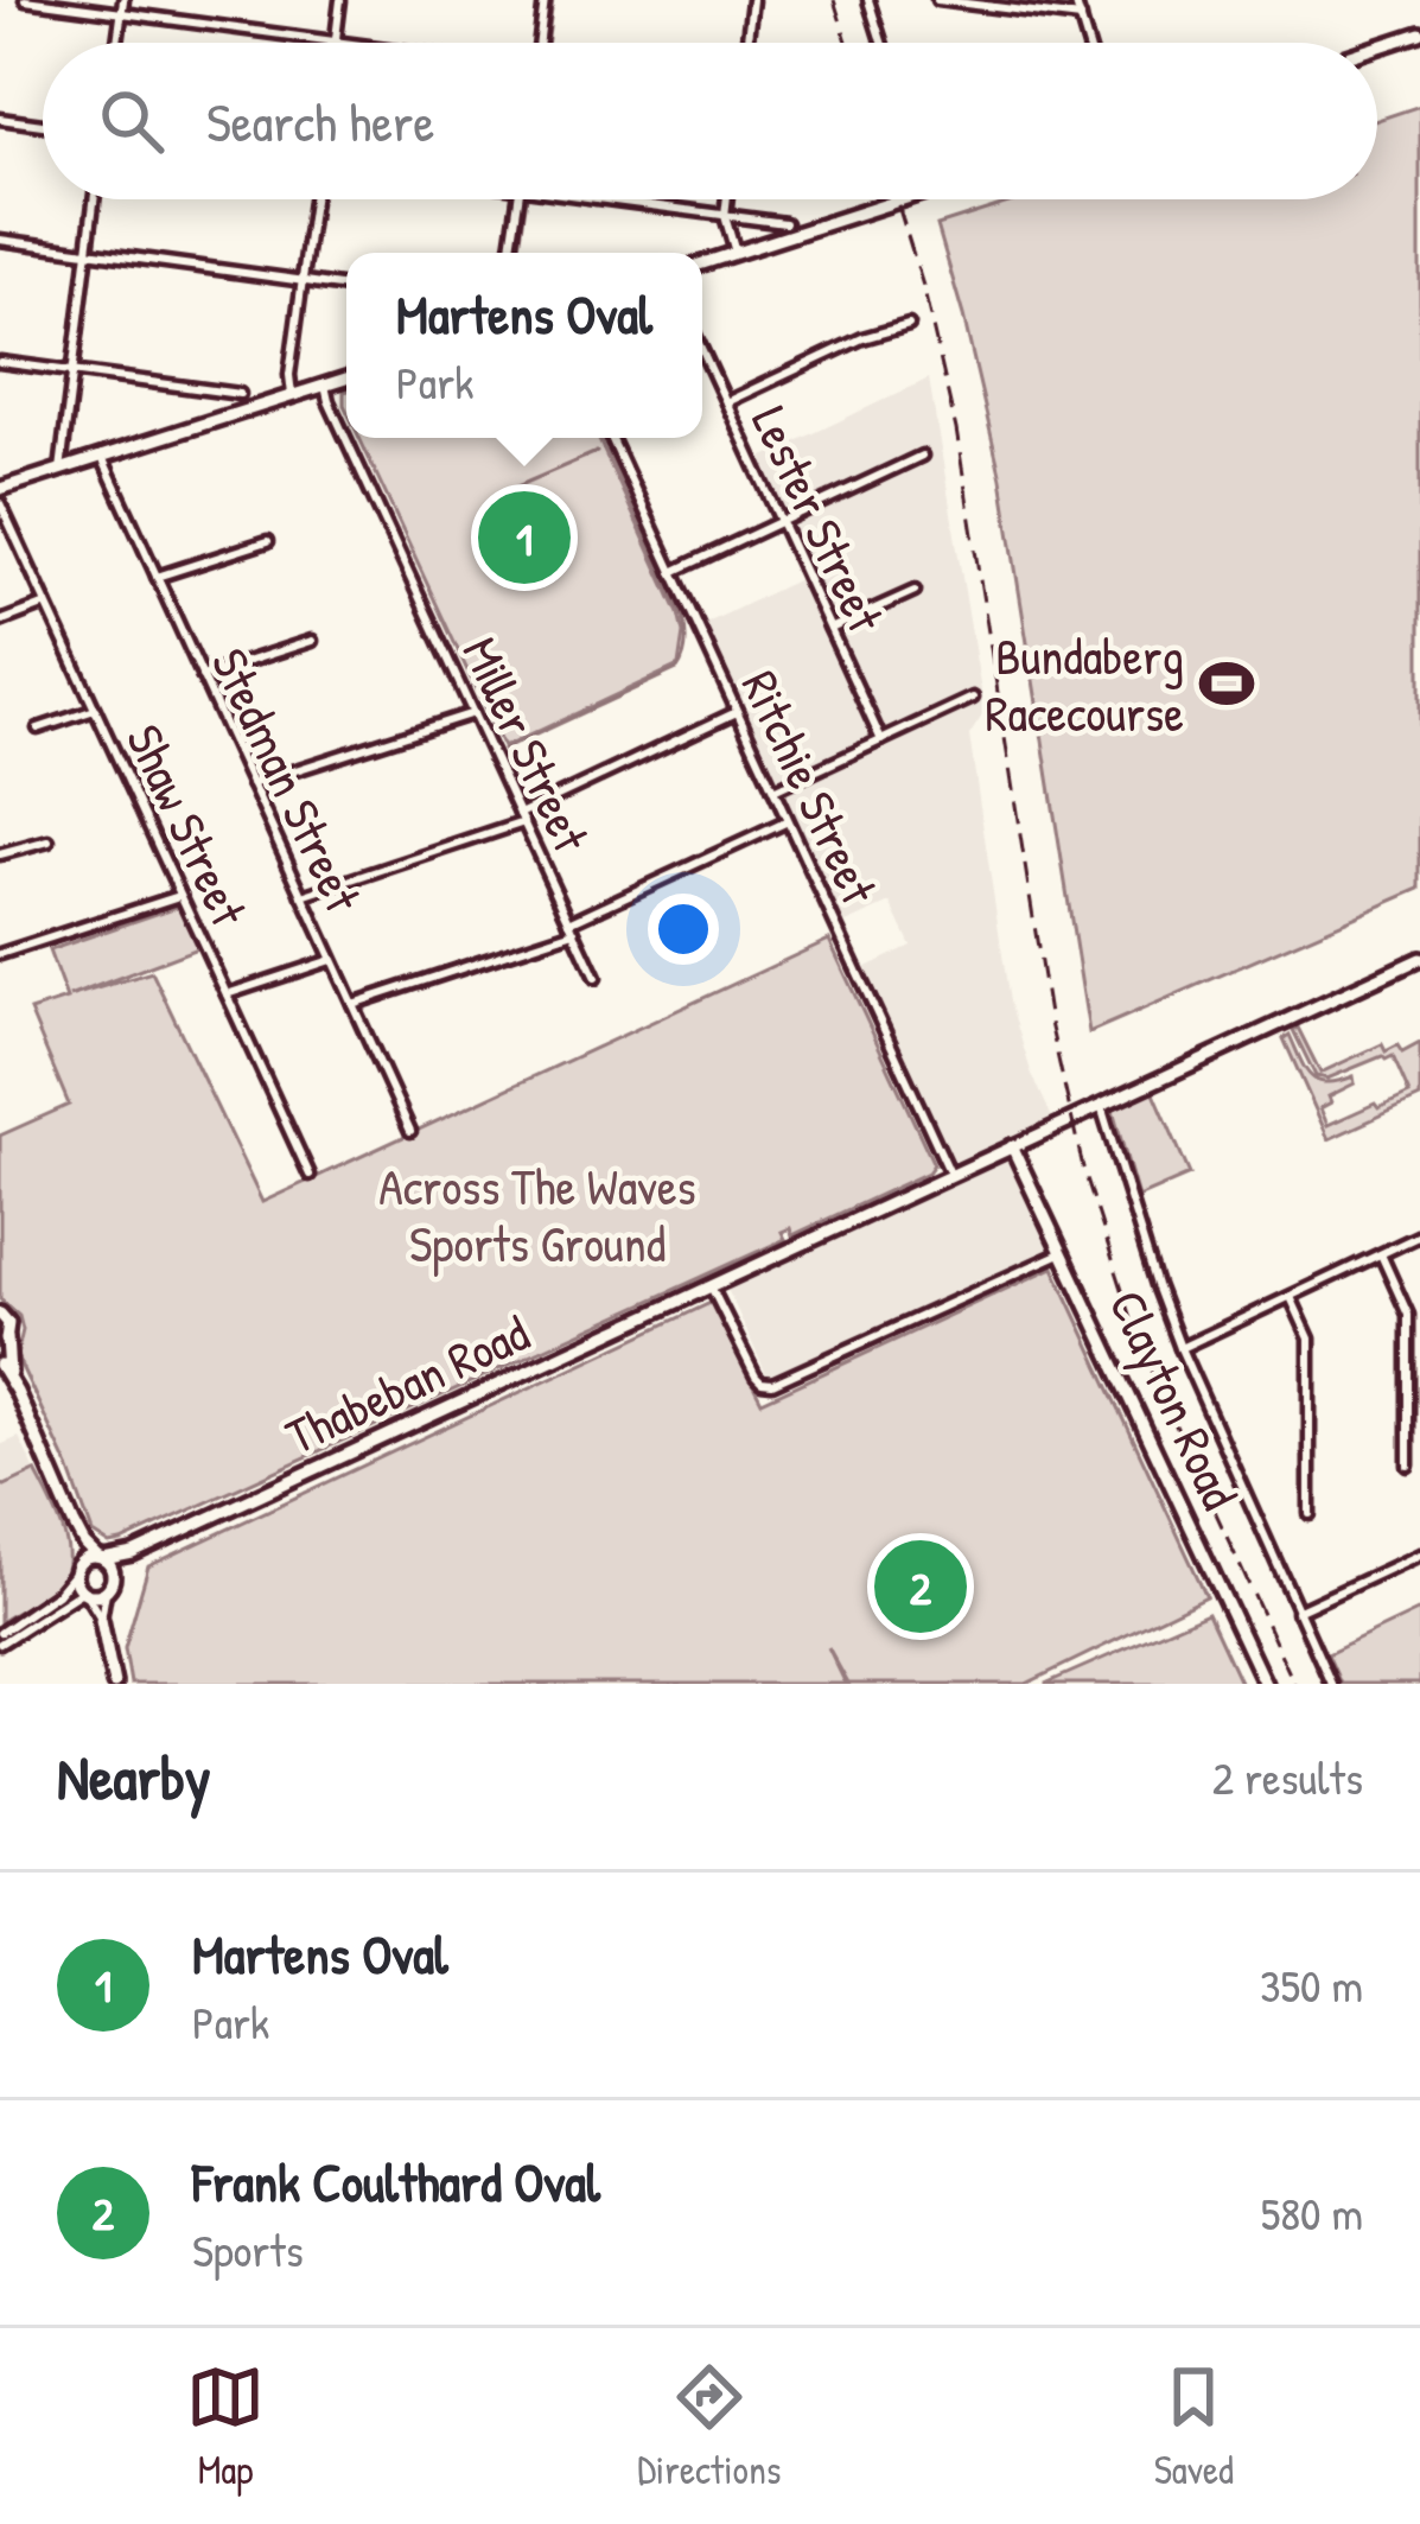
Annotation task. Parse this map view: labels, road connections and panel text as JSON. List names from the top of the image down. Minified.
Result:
{"streets":{"street":["Lester Street","Miller Street","Stedman Street","Ritchie Street","Shaw Street","Thabeban Road","Clayton Road"]},"crossings":[["Ritchie Street","Thabeban Road"],["Thabeban Road","Clayton Road"]],"parks":["Across The Waves Sports Ground"],"places":{"sports":["Bundaberg Racecourse"]},"page":{"search":"Search here","popup":["Martens Oval","Park"],"pins":["1","2"],"heading":["Nearby","2 results"],"list":[{"mark":"1","name":"Martens Oval","note":"Park","value":"350 m"},{"mark":"2","name":"Frank Coulthard Oval","note":"Sports","value":"580 m"}],"nav":["Map","Directions","Saved"]}}
